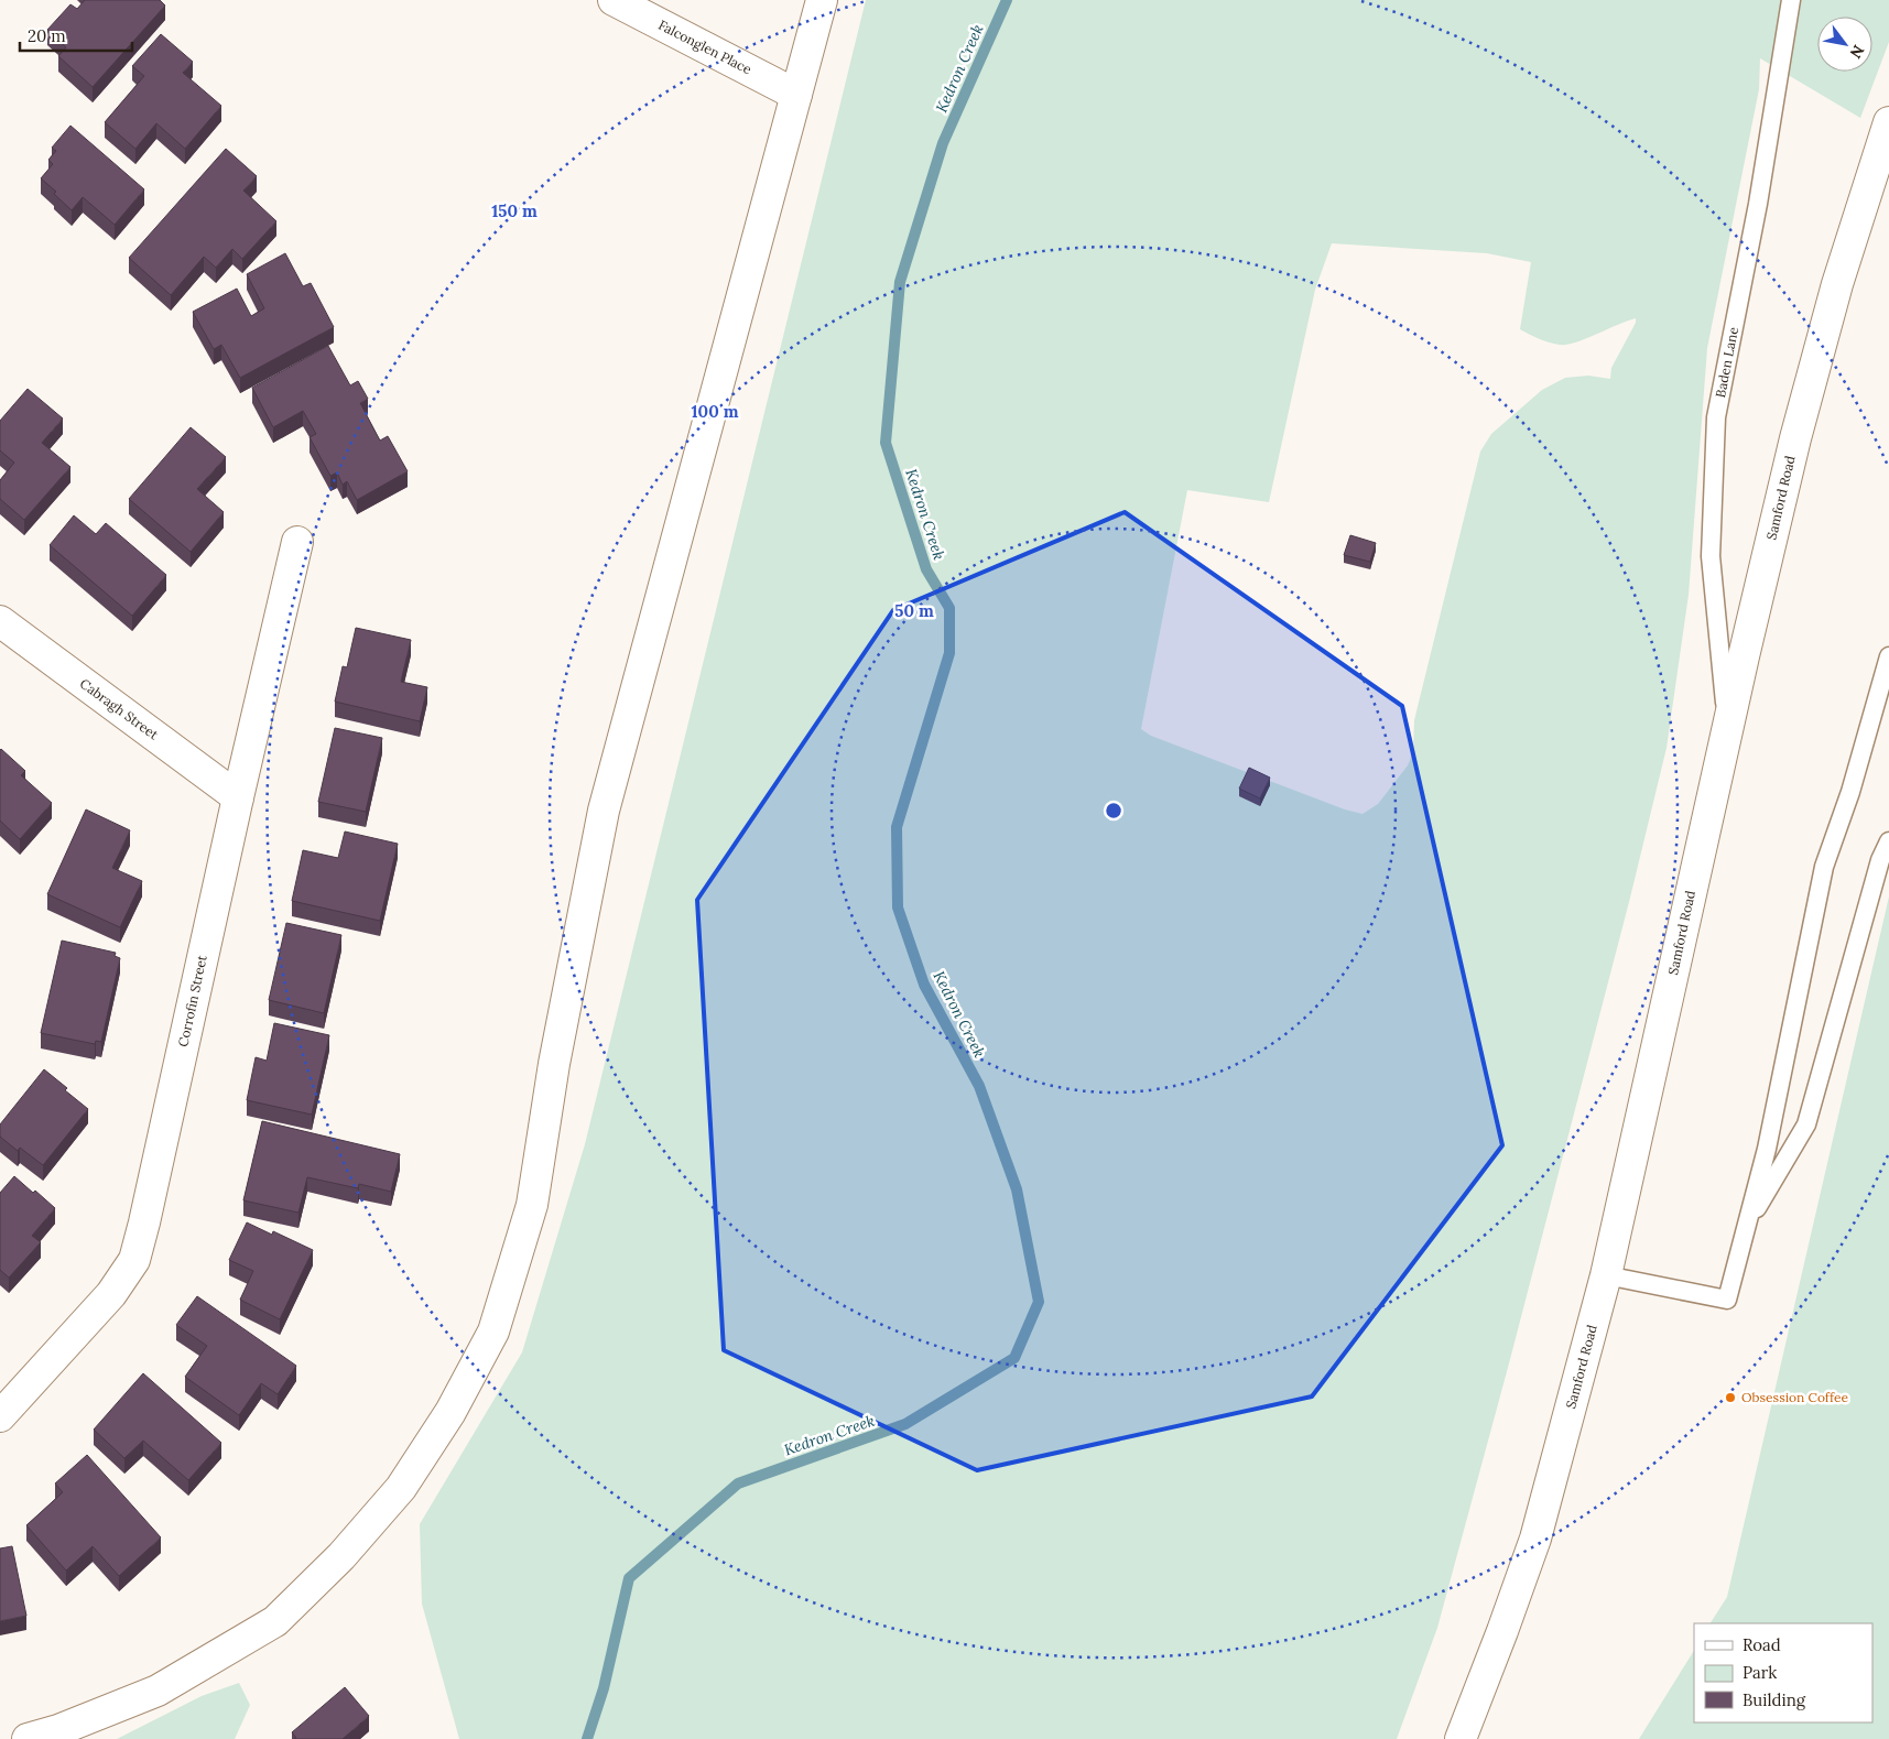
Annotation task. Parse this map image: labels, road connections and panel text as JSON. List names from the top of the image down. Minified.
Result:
{"streets":{"street":["Falconglen Place","Samford Road","Cabragh Street","Corrofin Street"],"lane":["Baden Lane"]},"crossings":[["Baden Lane","Samford Road"],["Cabragh Street","Corrofin Street"]],"water":["Kedron Creek"],"places":["Obsession Coffee"],"legend":["Road","Park","Building"],"scale_bar":"20 m","north":"bottom right","rings":["150 m","100 m","50 m"]}
